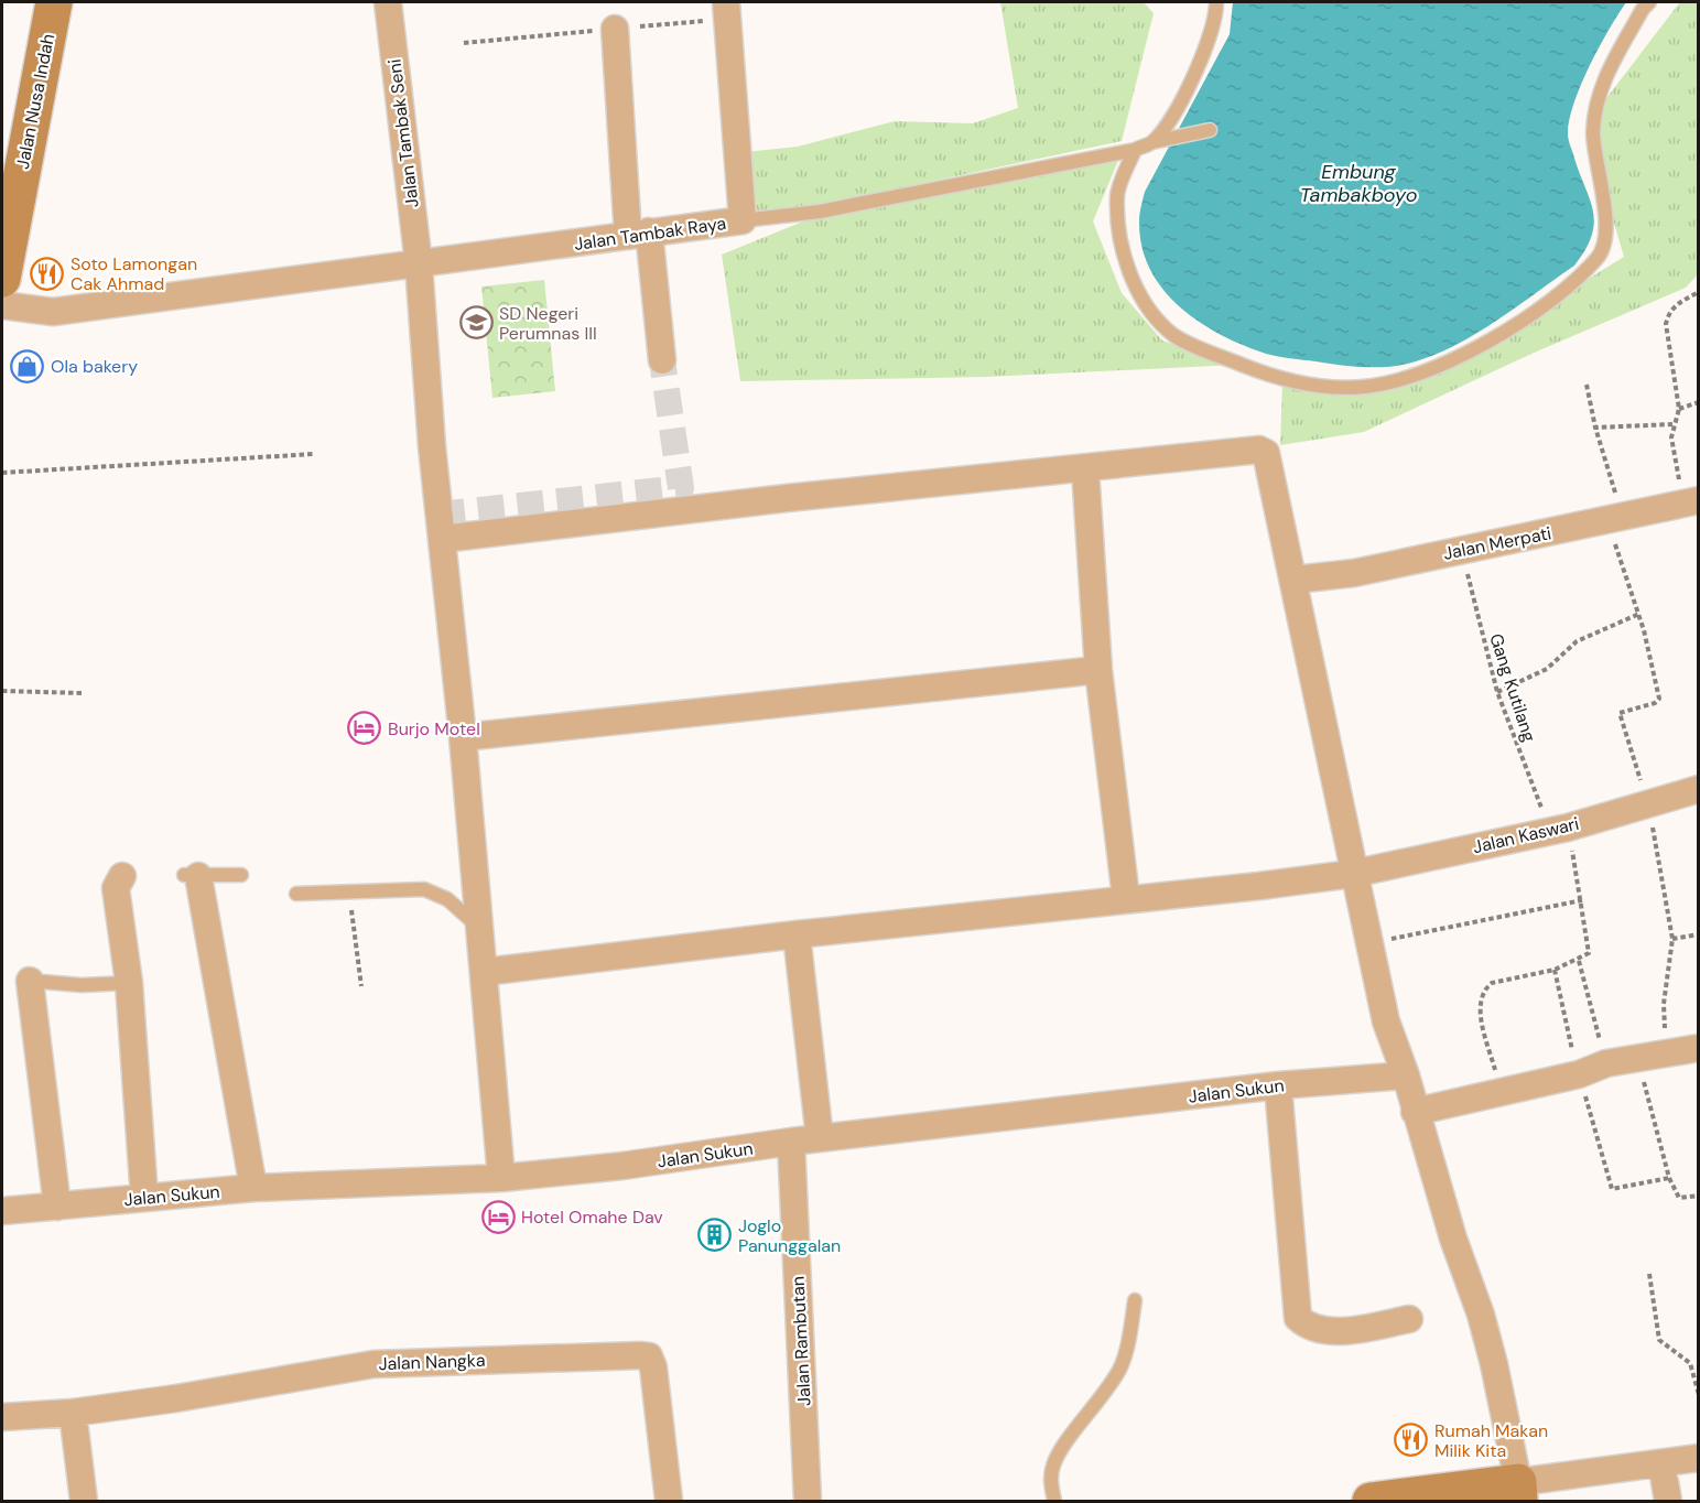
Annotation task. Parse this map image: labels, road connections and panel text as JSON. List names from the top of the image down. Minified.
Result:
{"streets":{"main road":["Jalan Nusa Indah"],"street":["Jalan Tambak Seni","Jalan Tambak Raya","Jalan Merpati","Jalan Kaswari","Jalan Sukun","Jalan Rambutan","Jalan Nangka"],"path":["Gang Kutilang"]},"crossings":[["Jalan Tambak Seni","Jalan Tambak Raya"],["Jalan Tambak Seni","Jalan Kaswari"],["Jalan Tambak Seni","Jalan Sukun"],["Jalan Merpati","Gang Kutilang"],["Gang Kutilang","Jalan Kaswari"],["Jalan Sukun","Jalan Rambutan"]],"water":["Embung Tambakboyo"],"places":{"restaurant":["Soto Lamongan Cak Ahmad","Rumah Makan Milik Kita"],"school or university":["SD Negeri Perumnas III"],"shop":["Ola bakery"],"hotel":["Burjo Motel","Hotel Omahe Dav"],"building":["Joglo Panunggalan"]}}
